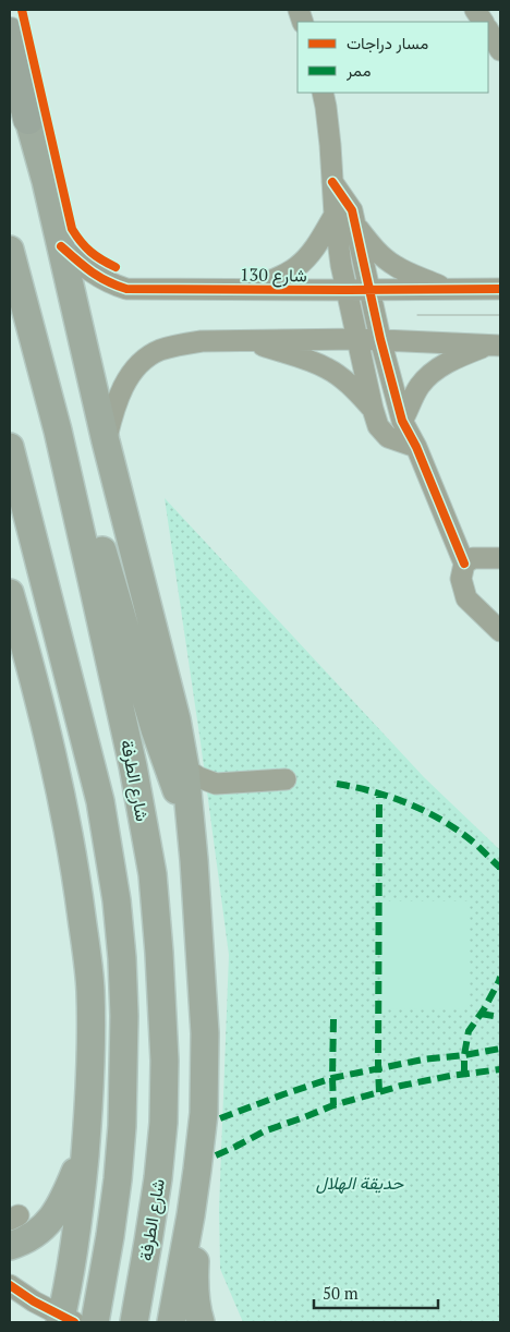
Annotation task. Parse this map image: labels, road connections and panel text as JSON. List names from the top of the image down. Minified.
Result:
{"streets":{"main road":["شارع الطرفة"],"street":["شارع 130"]},"parks":["حديقة الهلال"],"legend":["مسار دراجات","ممر"],"scale_bar":"50 m"}
